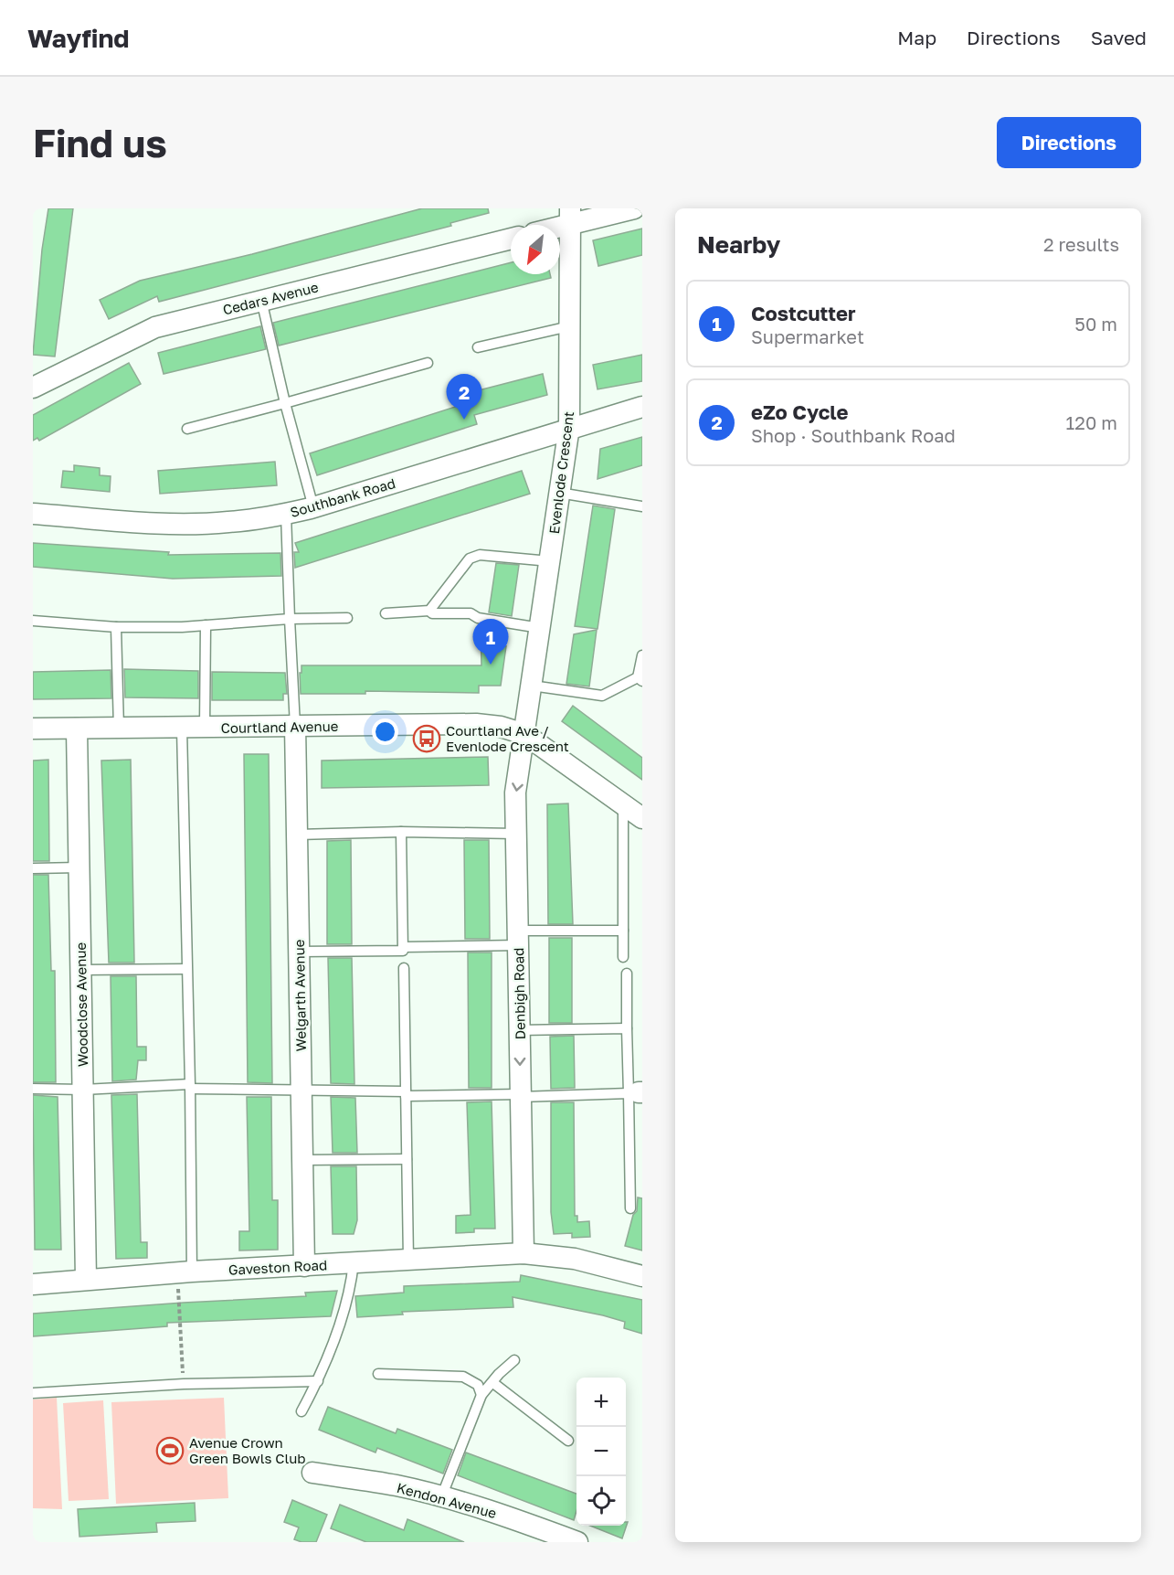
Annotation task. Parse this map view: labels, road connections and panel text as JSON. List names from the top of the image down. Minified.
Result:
{"streets":{"street":["Cedars Avenue","Evenlode Crescent","Southbank Road","Courtland Avenue","Denbigh Road","Welgarth Avenue","Woodclose Avenue","Gaveston Road","Kendon Avenue"]},"crossings":[["Evenlode Crescent","Southbank Road"],["Evenlode Crescent","Courtland Avenue"],["Evenlode Crescent","Denbigh Road"],["Courtland Avenue","Denbigh Road"],["Courtland Avenue","Welgarth Avenue"],["Courtland Avenue","Woodclose Avenue"],["Denbigh Road","Gaveston Road"],["Welgarth Avenue","Gaveston Road"],["Woodclose Avenue","Gaveston Road"]],"places":{"bus stop":["Courtland Ave / Evenlode Crescent"],"sports":["Avenue Crown Green Bowls Club"]},"north":"bottom left","page":{"header":"Wayfind","nav":["Map","Directions","Saved"],"buttons":"Directions","title":"Find us","heading":["Nearby","2 results"],"list":[{"mark":"1","name":"Costcutter","note":"Supermarket","value":"50 m"},{"mark":"2","name":"eZo Cycle","note":"Shop · Southbank Road","value":"120 m"}],"pins":["2","1"],"map_buttons":["+","−"]}}
